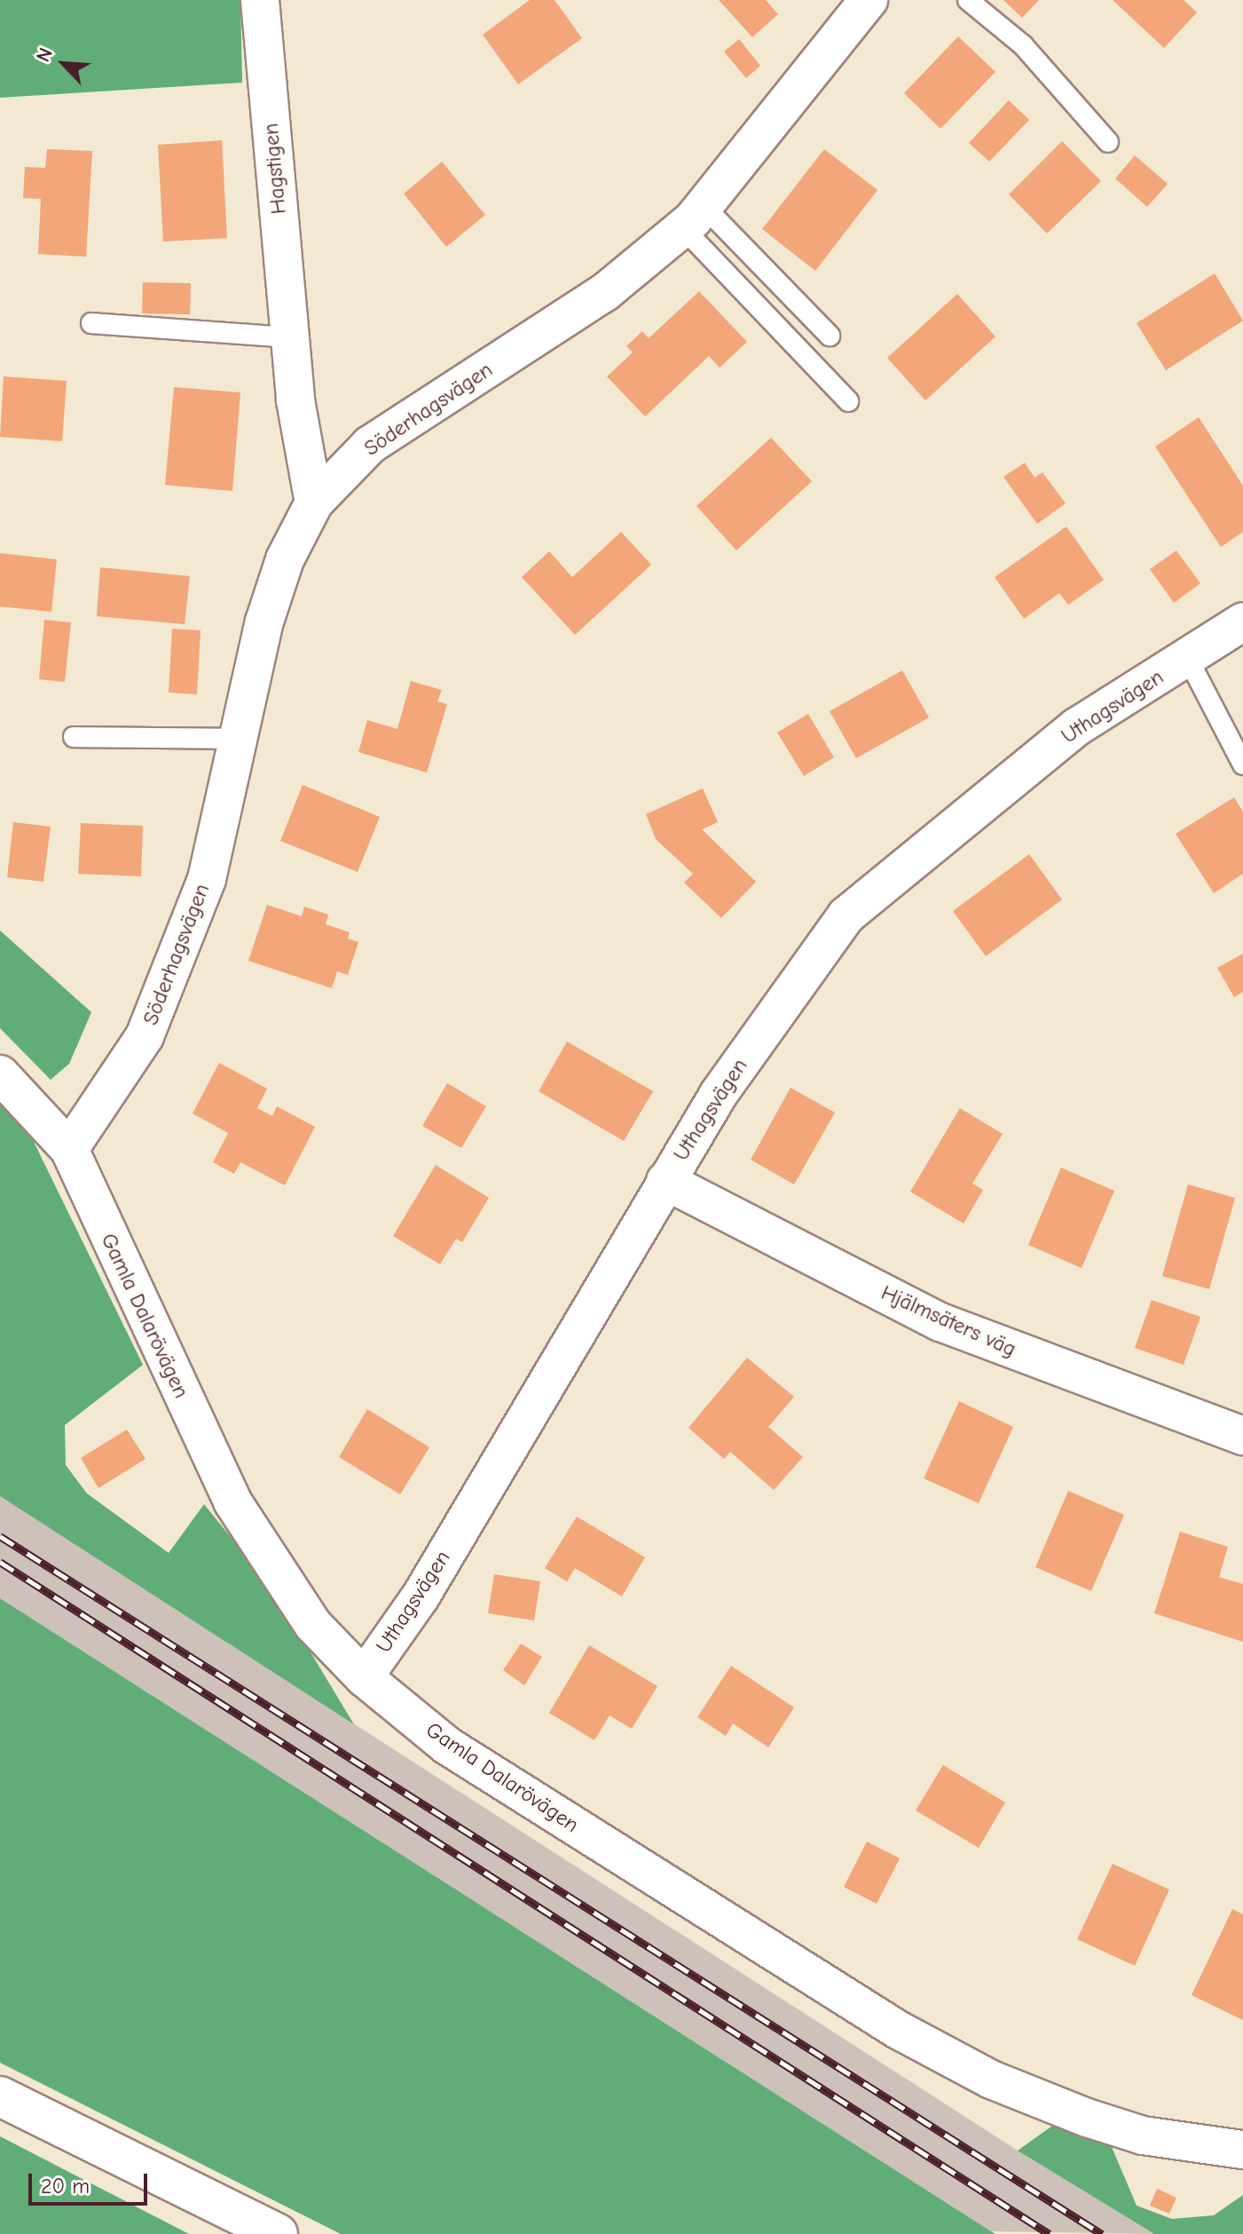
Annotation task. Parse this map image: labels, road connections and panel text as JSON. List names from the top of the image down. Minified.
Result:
{"streets":{"street":["Hagstigen","Söderhagsvägen","Uthagsvägen","Gamla Dalarövägen","Hjälmsäters väg"]},"crossings":[["Hagstigen","Söderhagsvägen"],["Söderhagsvägen","Gamla Dalarövägen"],["Uthagsvägen","Gamla Dalarövägen"],["Uthagsvägen","Hjälmsäters väg"]],"scale_bar":"20 m","north":"top left"}
